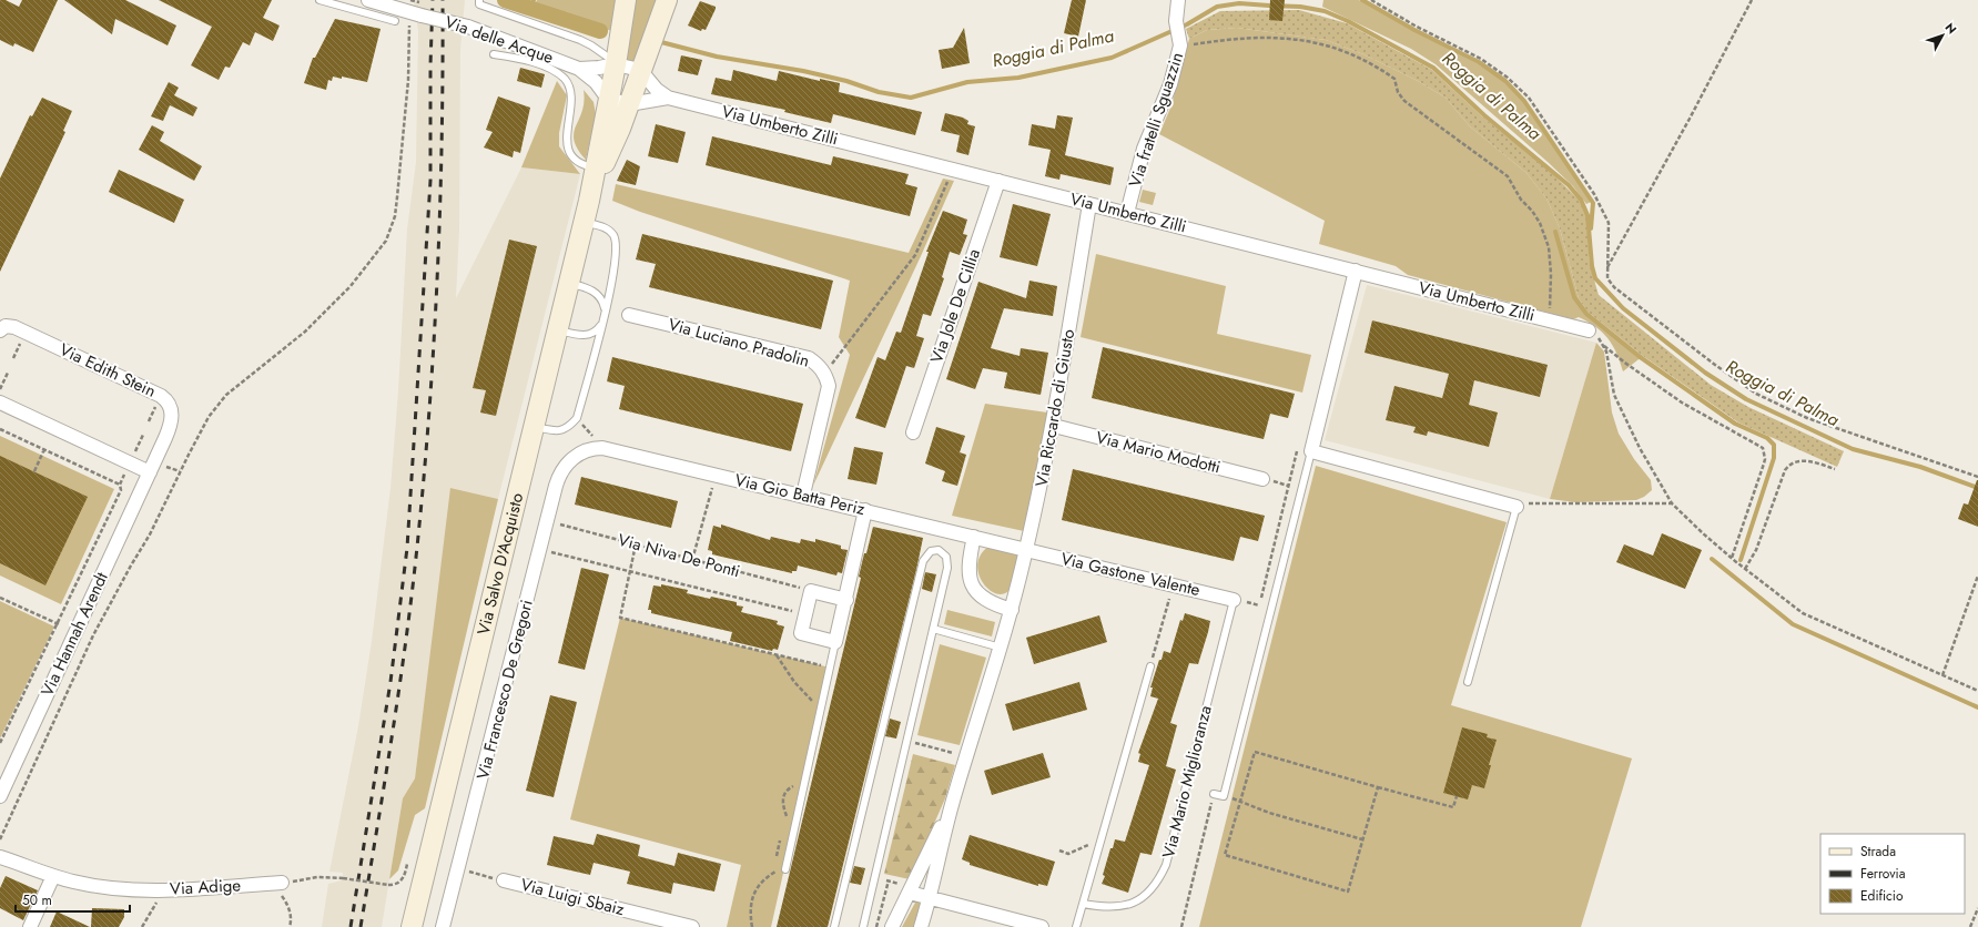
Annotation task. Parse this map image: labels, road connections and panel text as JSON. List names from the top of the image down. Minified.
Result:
{"streets":{"street":["Via delle Acque","Via fratelli Sguazzin","Via Umberto Zilli","Via Jole De Cillia","Via Luciano Pradolin","Via Edith Stein","Via Riccardo di Giusto","Via Mario Modotti","Via Gio Batta Periz","Via Salvo D'Acquisto","Via Gastone Valente","Via Hannah Arendt","Via Francesco De Gregori","Via Adige","Via Luigi Sbaiz"],"lane":["Via Mario Miglioranza"],"path":["Via Niva De Ponti"]},"crossings":[["Via delle Acque","Via Salvo D'Acquisto"],["Via fratelli Sguazzin","Via Umberto Zilli"],["Via Umberto Zilli","Via Jole De Cillia"],["Via Umberto Zilli","Via Riccardo di Giusto"],["Via Umberto Zilli","Via Salvo D'Acquisto"],["Via Luciano Pradolin","Via Gio Batta Periz"],["Via Edith Stein","Via Hannah Arendt"],["Via Riccardo di Giusto","Via Mario Modotti"],["Via Riccardo di Giusto","Via Gio Batta Periz"],["Via Riccardo di Giusto","Via Gastone Valente"],["Via Gio Batta Periz","Via Gastone Valente"],["Via Gio Batta Periz","Via Francesco De Gregori"],["Via Niva De Ponti","Via Francesco De Gregori"],["Via Gastone Valente","Via Mario Miglioranza"]],"water":["Roggia di Palma"],"legend":["Strada","Ferrovia","Edificio"],"scale_bar":"50 m","north":"top right"}
